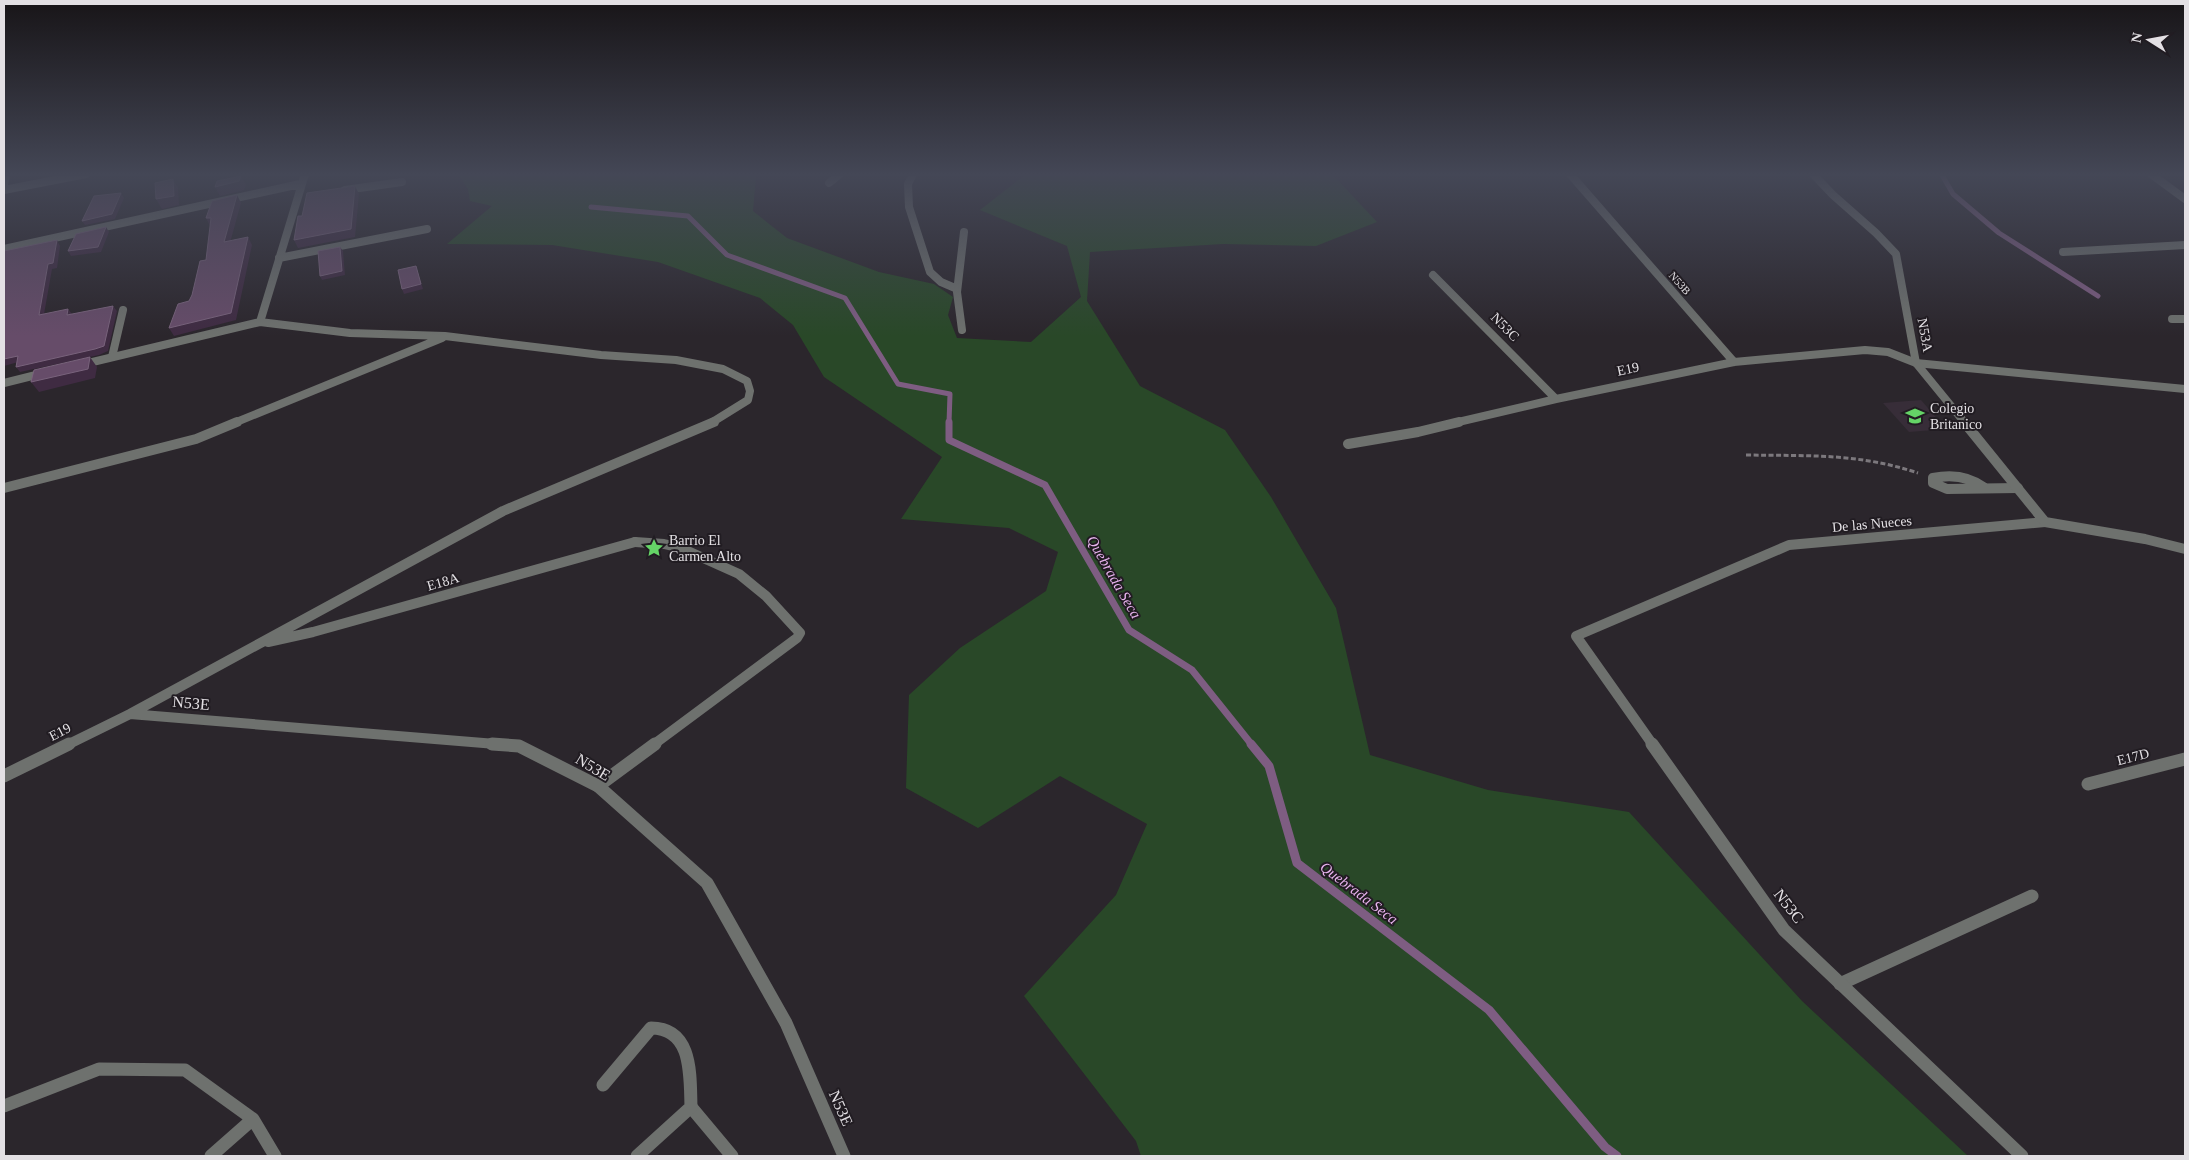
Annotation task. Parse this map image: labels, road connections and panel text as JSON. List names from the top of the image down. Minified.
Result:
{"streets":{"street":["N53B","N53C","N53A","E19","De las Nueces","E18A","N53E","E17D"]},"crossings":[["N53B","E19"],["N53C","E19"],["N53C","De las Nueces"],["N53A","E19"],["N53A","De las Nueces"],["E19","E18A"],["E19","N53E"],["E18A","N53E"]],"water":["Quebrada Seca"],"places":{"school or university":["Colegio Britanico"],"place":["Barrio El Carmen Alto"]},"north":"left"}
